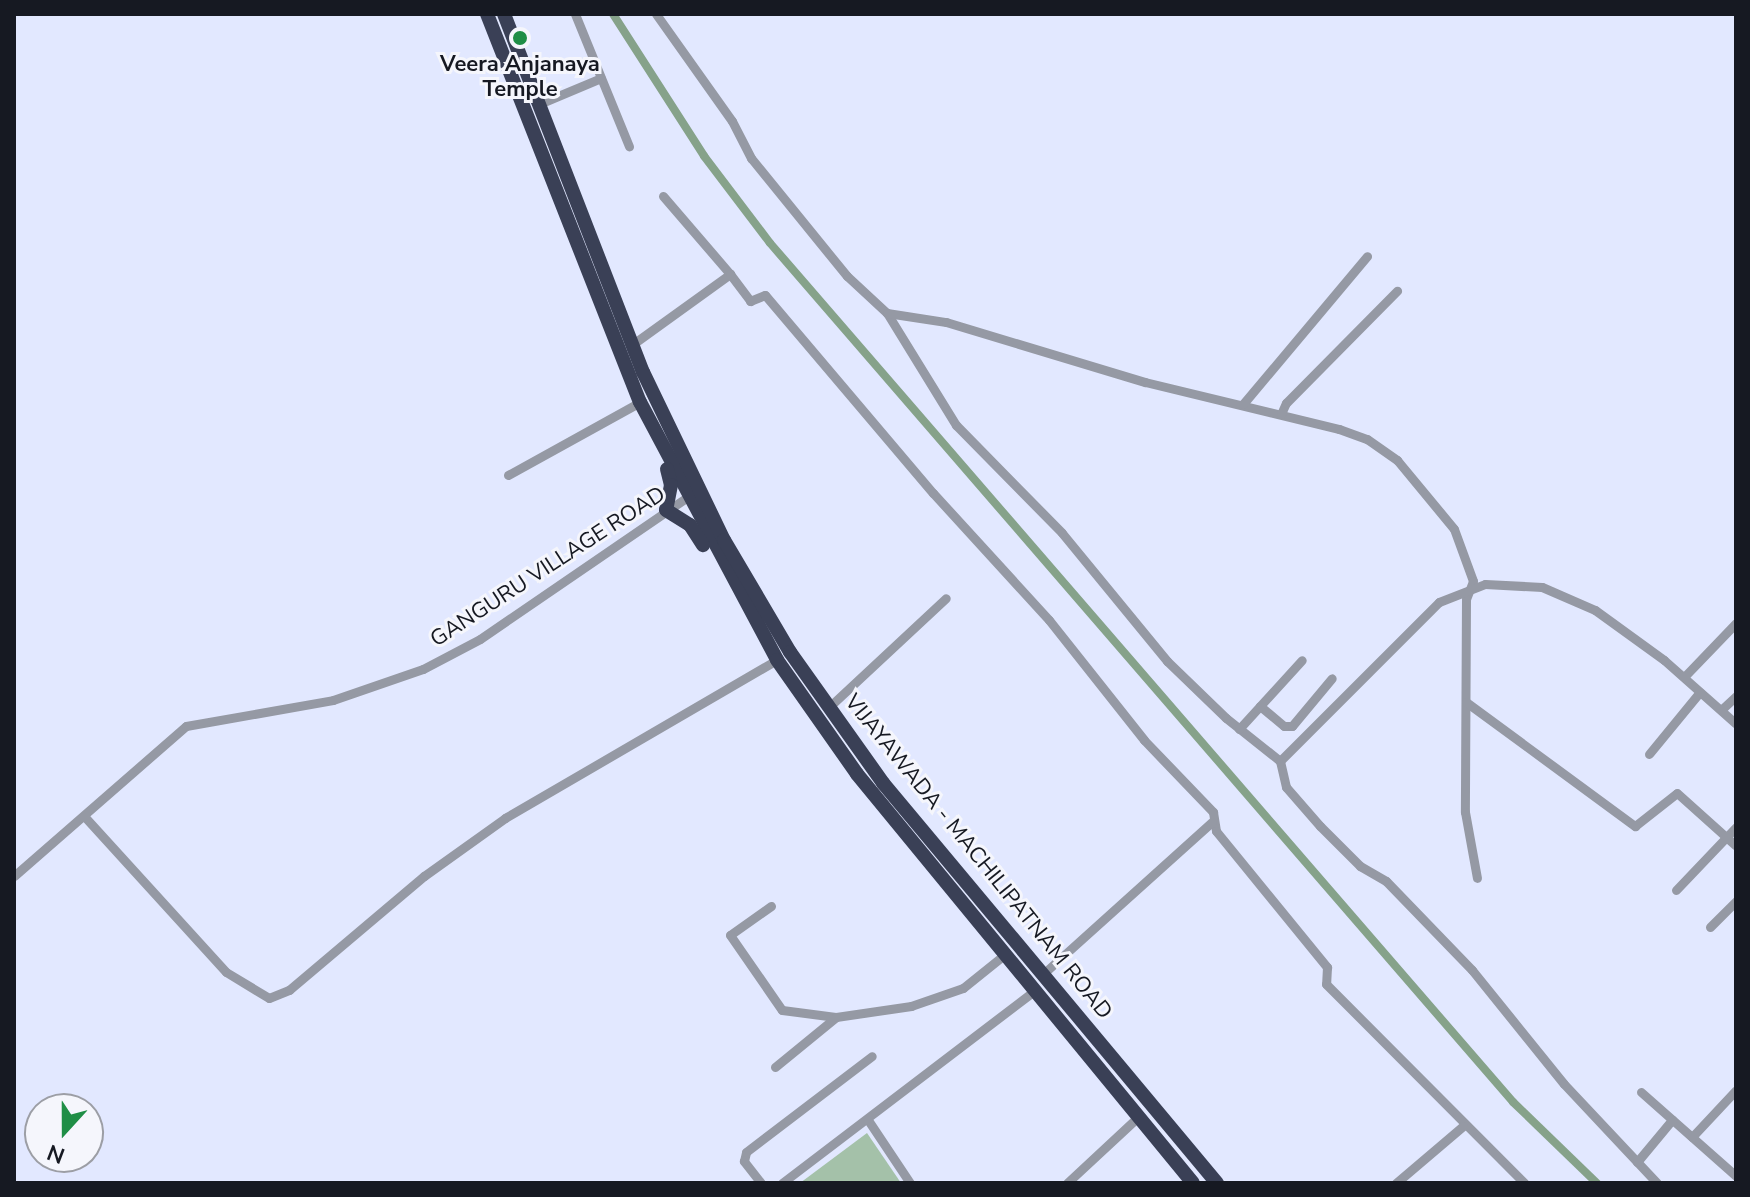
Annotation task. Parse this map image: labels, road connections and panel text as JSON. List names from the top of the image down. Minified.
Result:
{"streets":{"highway":["VIJAYAWADA - MACHILIPATNAM ROAD"],"street":["GANGURU VILLAGE ROAD"]},"crossings":[["GANGURU VILLAGE ROAD","VIJAYAWADA - MACHILIPATNAM ROAD"]],"places":["Veera Anjanaya Temple"],"north":"bottom"}
